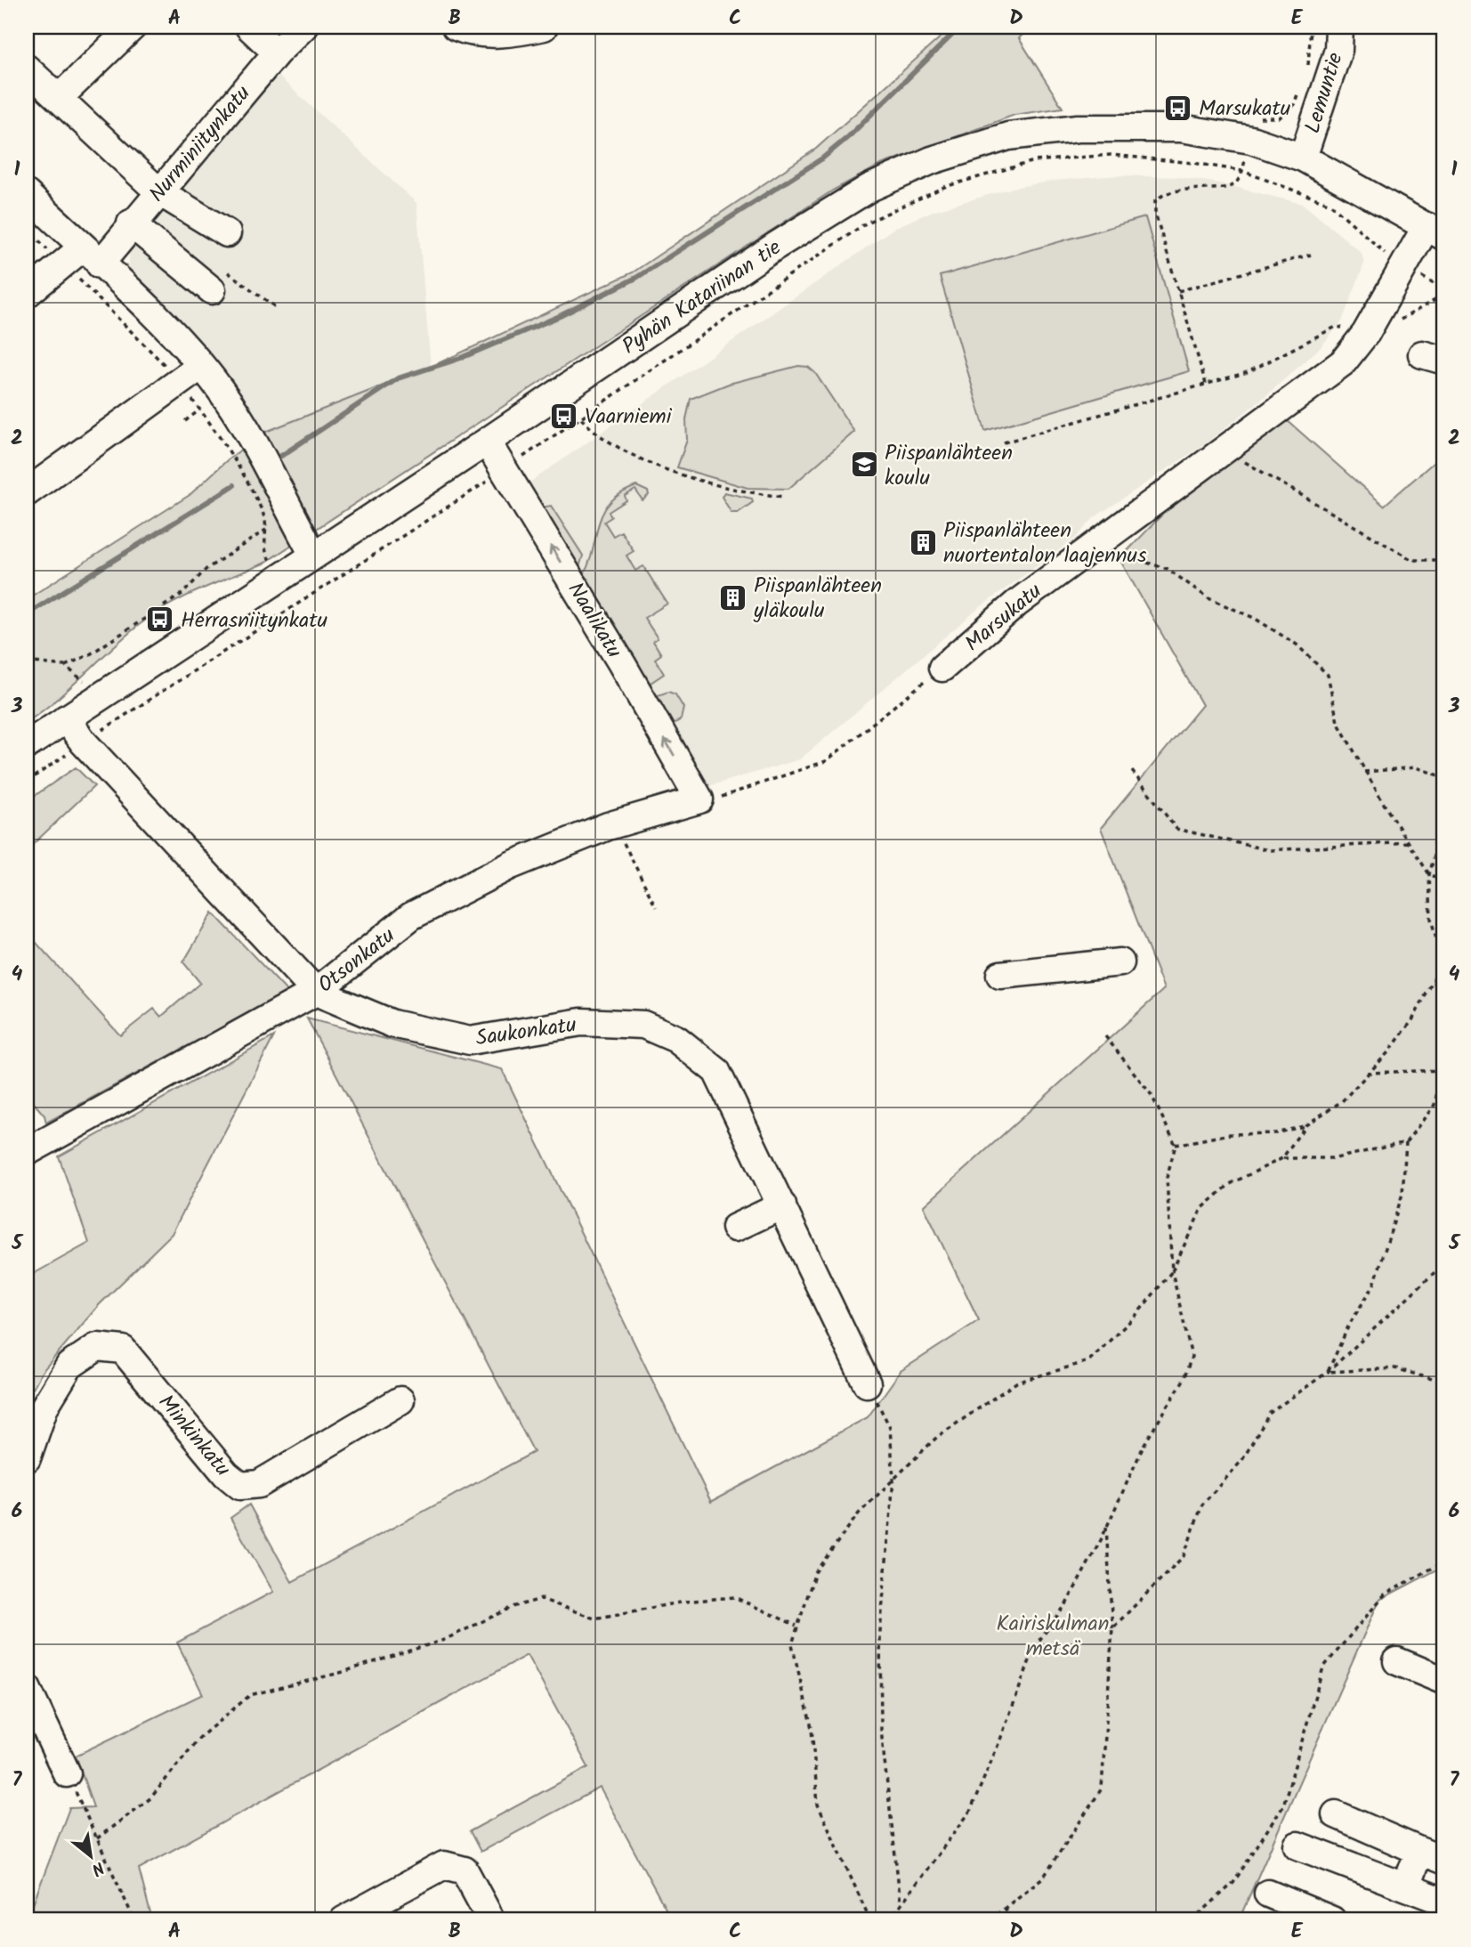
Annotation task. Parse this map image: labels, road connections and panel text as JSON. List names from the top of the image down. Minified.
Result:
{"streets":{"street":["Lemuntie","Nurminiitynkatu","Pyhän Katariinan tie","Marsukatu","Naalikatu","Otsonkatu","Saukonkatu","Minkinkatu"]},"crossings":[["Lemuntie","Pyhän Katariinan tie"],["Pyhän Katariinan tie","Marsukatu"],["Pyhän Katariinan tie","Naalikatu"],["Pyhän Katariinan tie","Saukonkatu"],["Naalikatu","Otsonkatu"],["Otsonkatu","Saukonkatu"]],"one_way":["Naalikatu"],"parks":["Kairiskulman metsä"],"places":{"bus stop":["Marsukatu","Vaarniemi","Herrasniitynkatu"],"school or university":["Piispanlähteen koulu"],"building":["Piispanlähteen nuortentalon laajennus","Piispanlähteen yläkoulu"]},"north":"bottom right","grid":{"columns":["A","B","C","D","E"],"rows":["1","2","3","4","5","6","7"]}}
